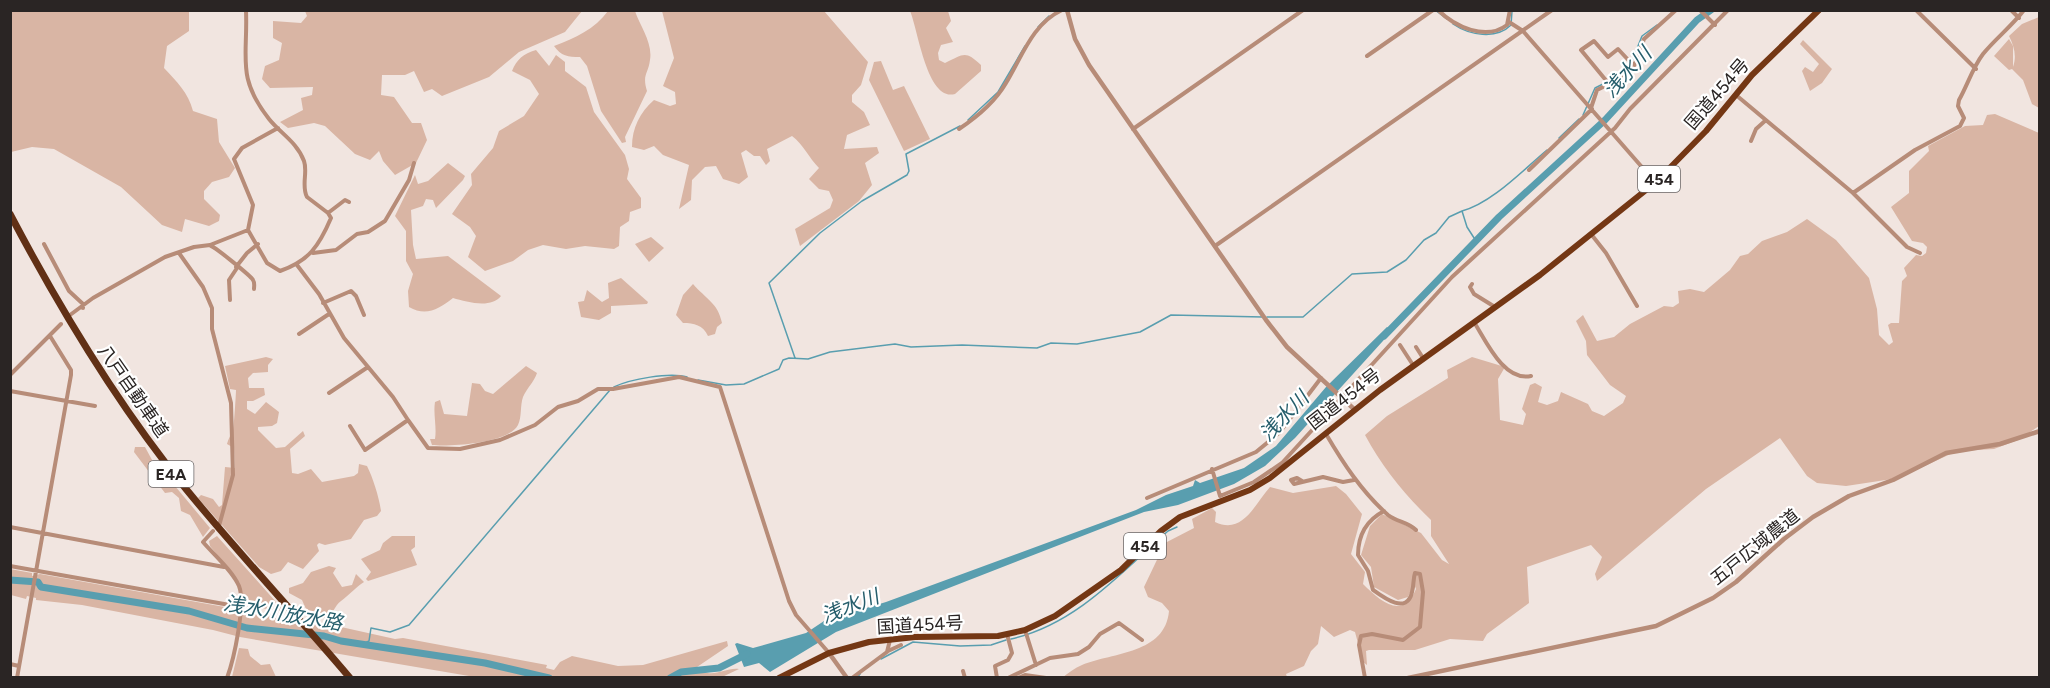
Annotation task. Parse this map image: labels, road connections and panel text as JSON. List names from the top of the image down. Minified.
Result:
{"streets":{"highway":["国道454号","454","八戸自動車道","E4A"],"street":["五戸広域農道"]},"water":["浅水川","浅水川放水路"]}
